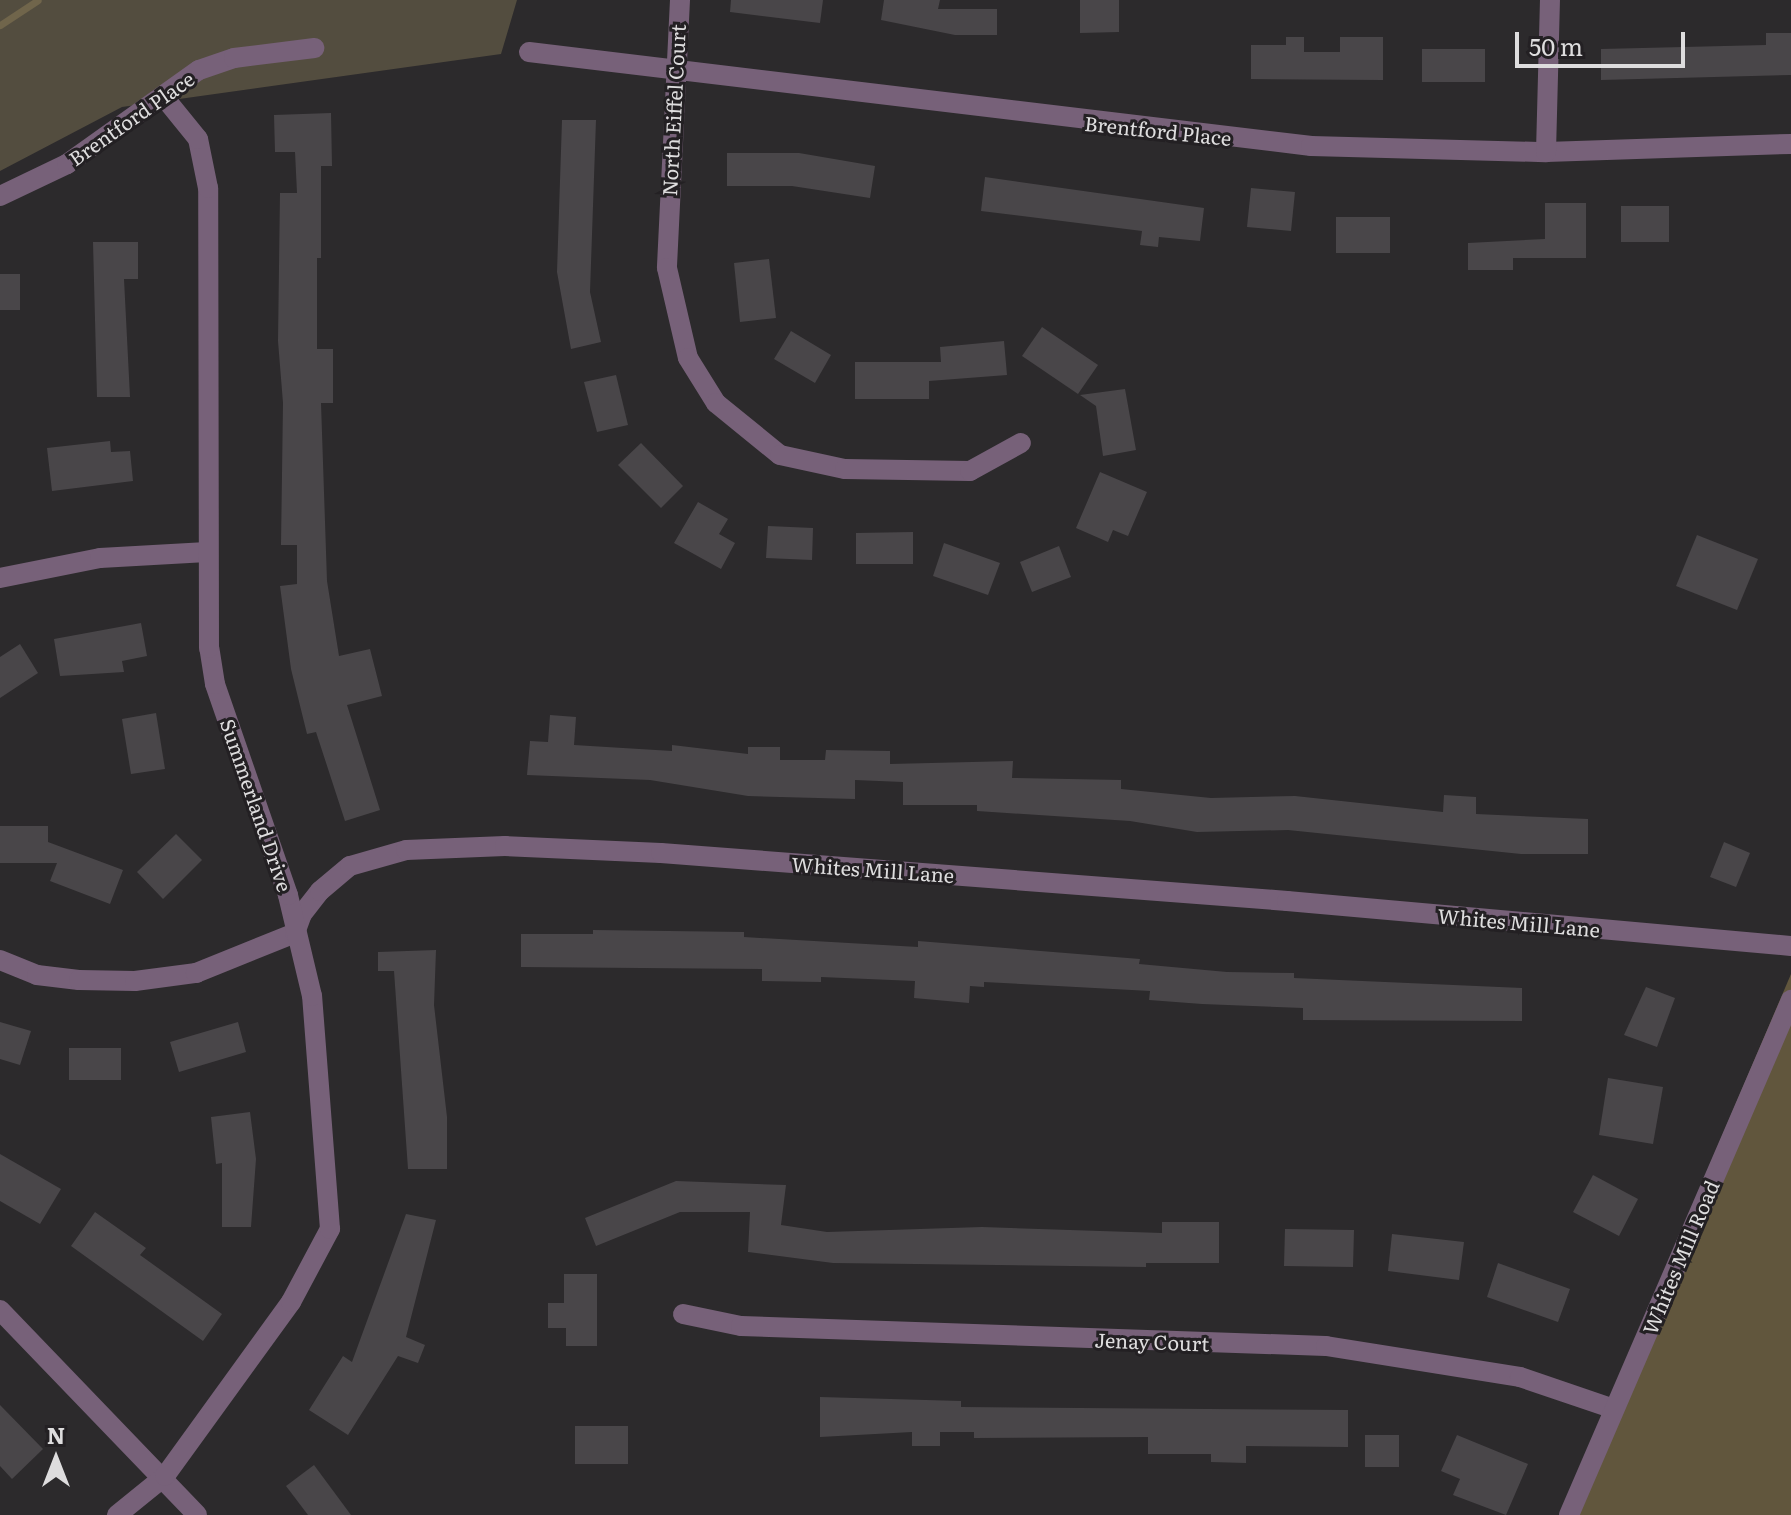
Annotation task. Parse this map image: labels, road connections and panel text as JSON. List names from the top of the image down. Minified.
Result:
{"streets":{"street":["North Eiffel Court","Brentford Place","Summerland Drive","Whites Mill Lane","Whites Mill Road","Jenay Court"]},"crossings":[["North Eiffel Court","Brentford Place"],["Brentford Place","Summerland Drive"],["Summerland Drive","Whites Mill Lane"],["Whites Mill Road","Jenay Court"]],"scale_bar":"50 m","north":"top"}
